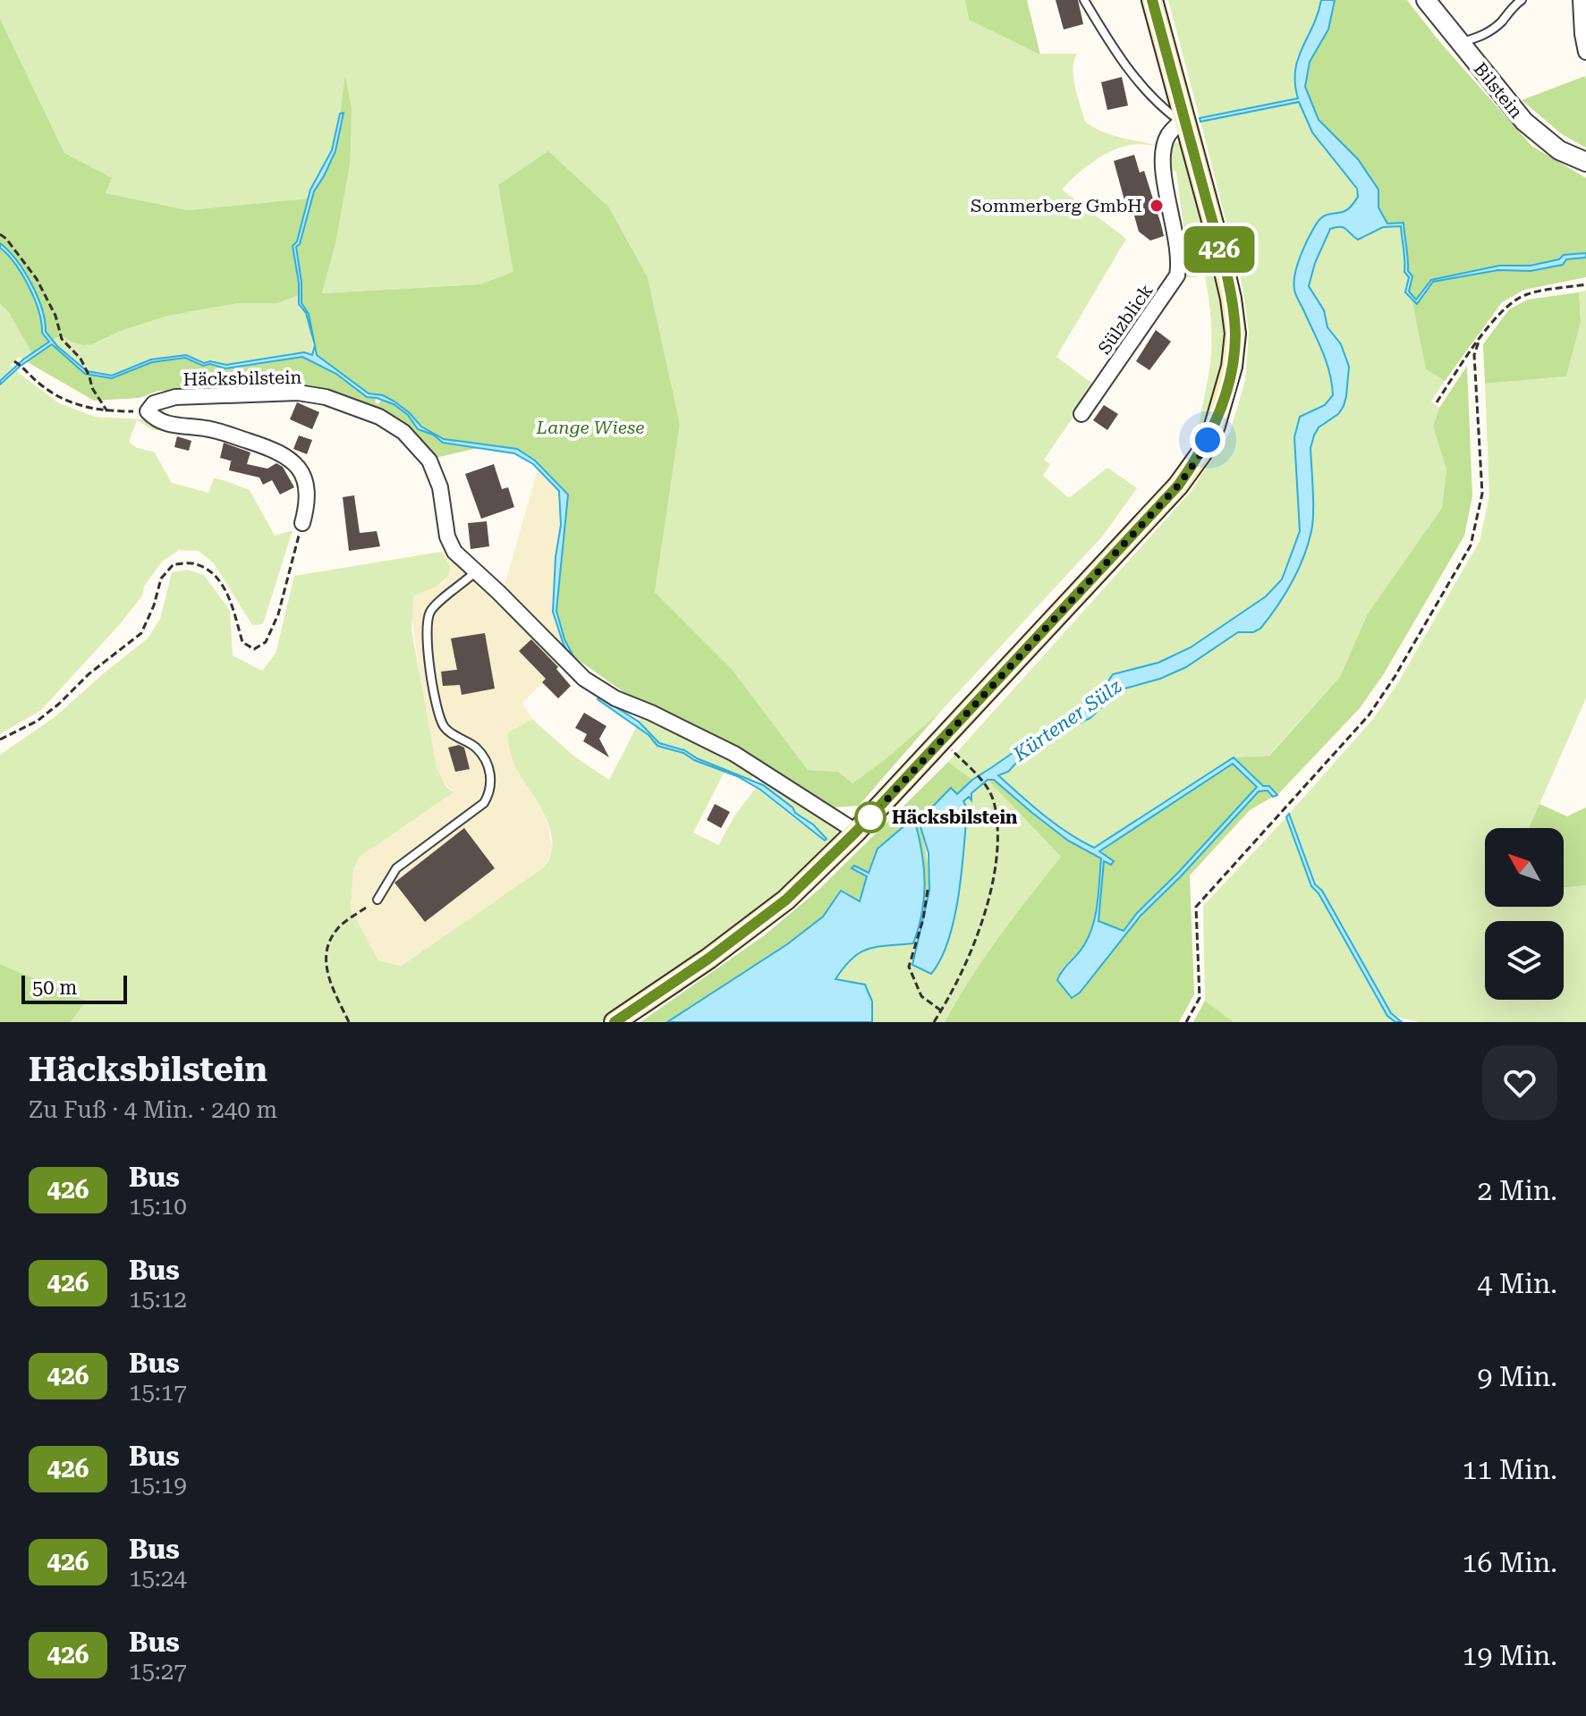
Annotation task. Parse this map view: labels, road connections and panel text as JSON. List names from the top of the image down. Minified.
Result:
{"streets":{"street":["Bilstein","Sülzblick","Häcksbilstein"]},"water":["Kürtener Sülz"],"parks":["Lange Wiese"],"places":["Sommerberg GmbH","Häcksbilstein"],"lines":["bus line 426"],"scale_bar":"50 m","north":"top left","page":{"on_map":"426","scale":"50 m","heading":["Häcksbilstein","Zu Fuß · 4 Min. · 240 m"],"list":[{"mark":"426","name":"Bus","note":"15:10","value":"2 Min."},{"mark":"426","name":"Bus","note":"15:12","value":"4 Min."},{"mark":"426","name":"Bus","note":"15:17","value":"9 Min."},{"mark":"426","name":"Bus","note":"15:19","value":"11 Min."},{"mark":"426","name":"Bus","note":"15:24","value":"16 Min."},{"mark":"426","name":"Bus","note":"15:27","value":"19 Min."}]}}
